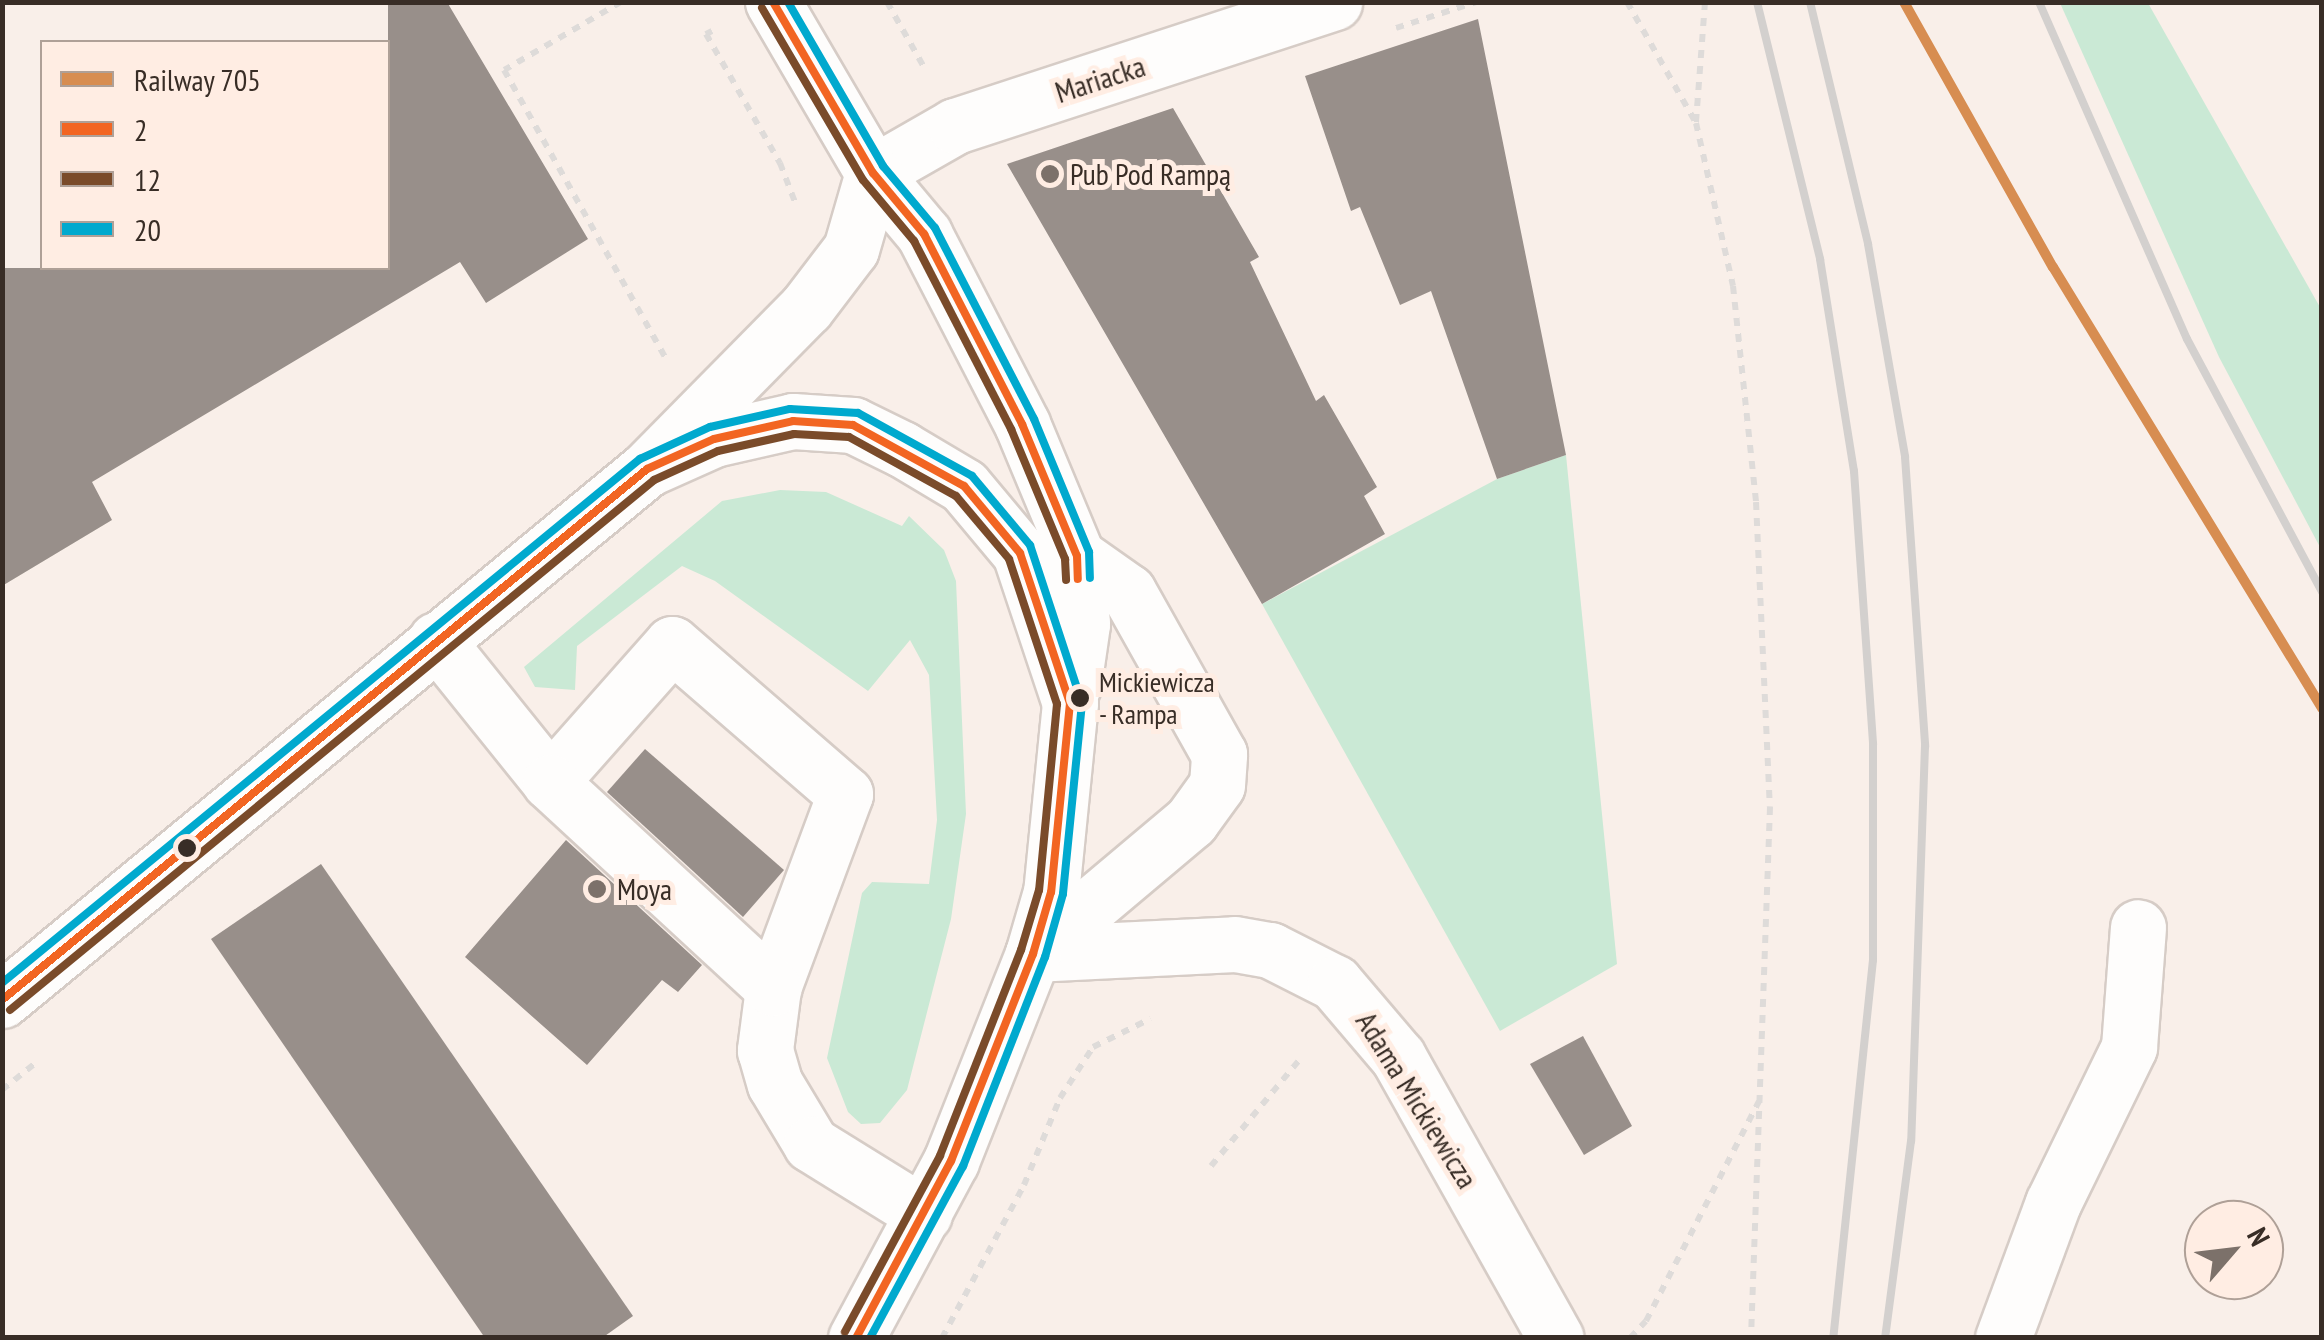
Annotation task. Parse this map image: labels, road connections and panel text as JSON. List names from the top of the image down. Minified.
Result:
{"streets":{"main road":["Mariacka","Adama Mickiewicza"]},"places":["Pub Pod Rampą","Mickiewicza - Rampa","Moya"],"lines":["rail line 705","transit line 2","transit line 20","transit line 12"],"legend":["Railway 705","2","12","20"],"north":"top right"}
